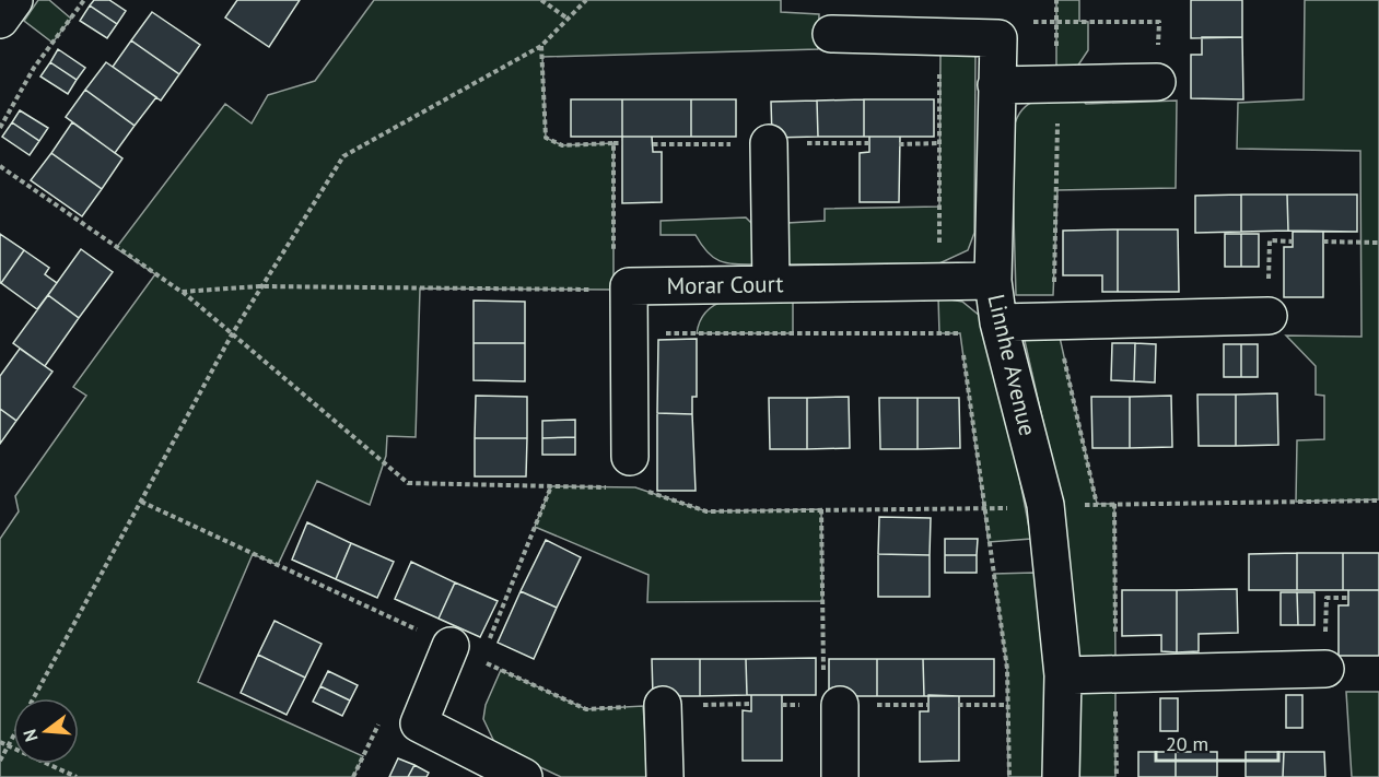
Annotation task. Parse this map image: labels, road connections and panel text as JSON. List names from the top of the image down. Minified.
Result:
{"streets":{"street":["Morar Court","Linnhe Avenue"]},"crossings":[["Morar Court","Linnhe Avenue"]],"scale_bar":"20 m","north":"left"}
